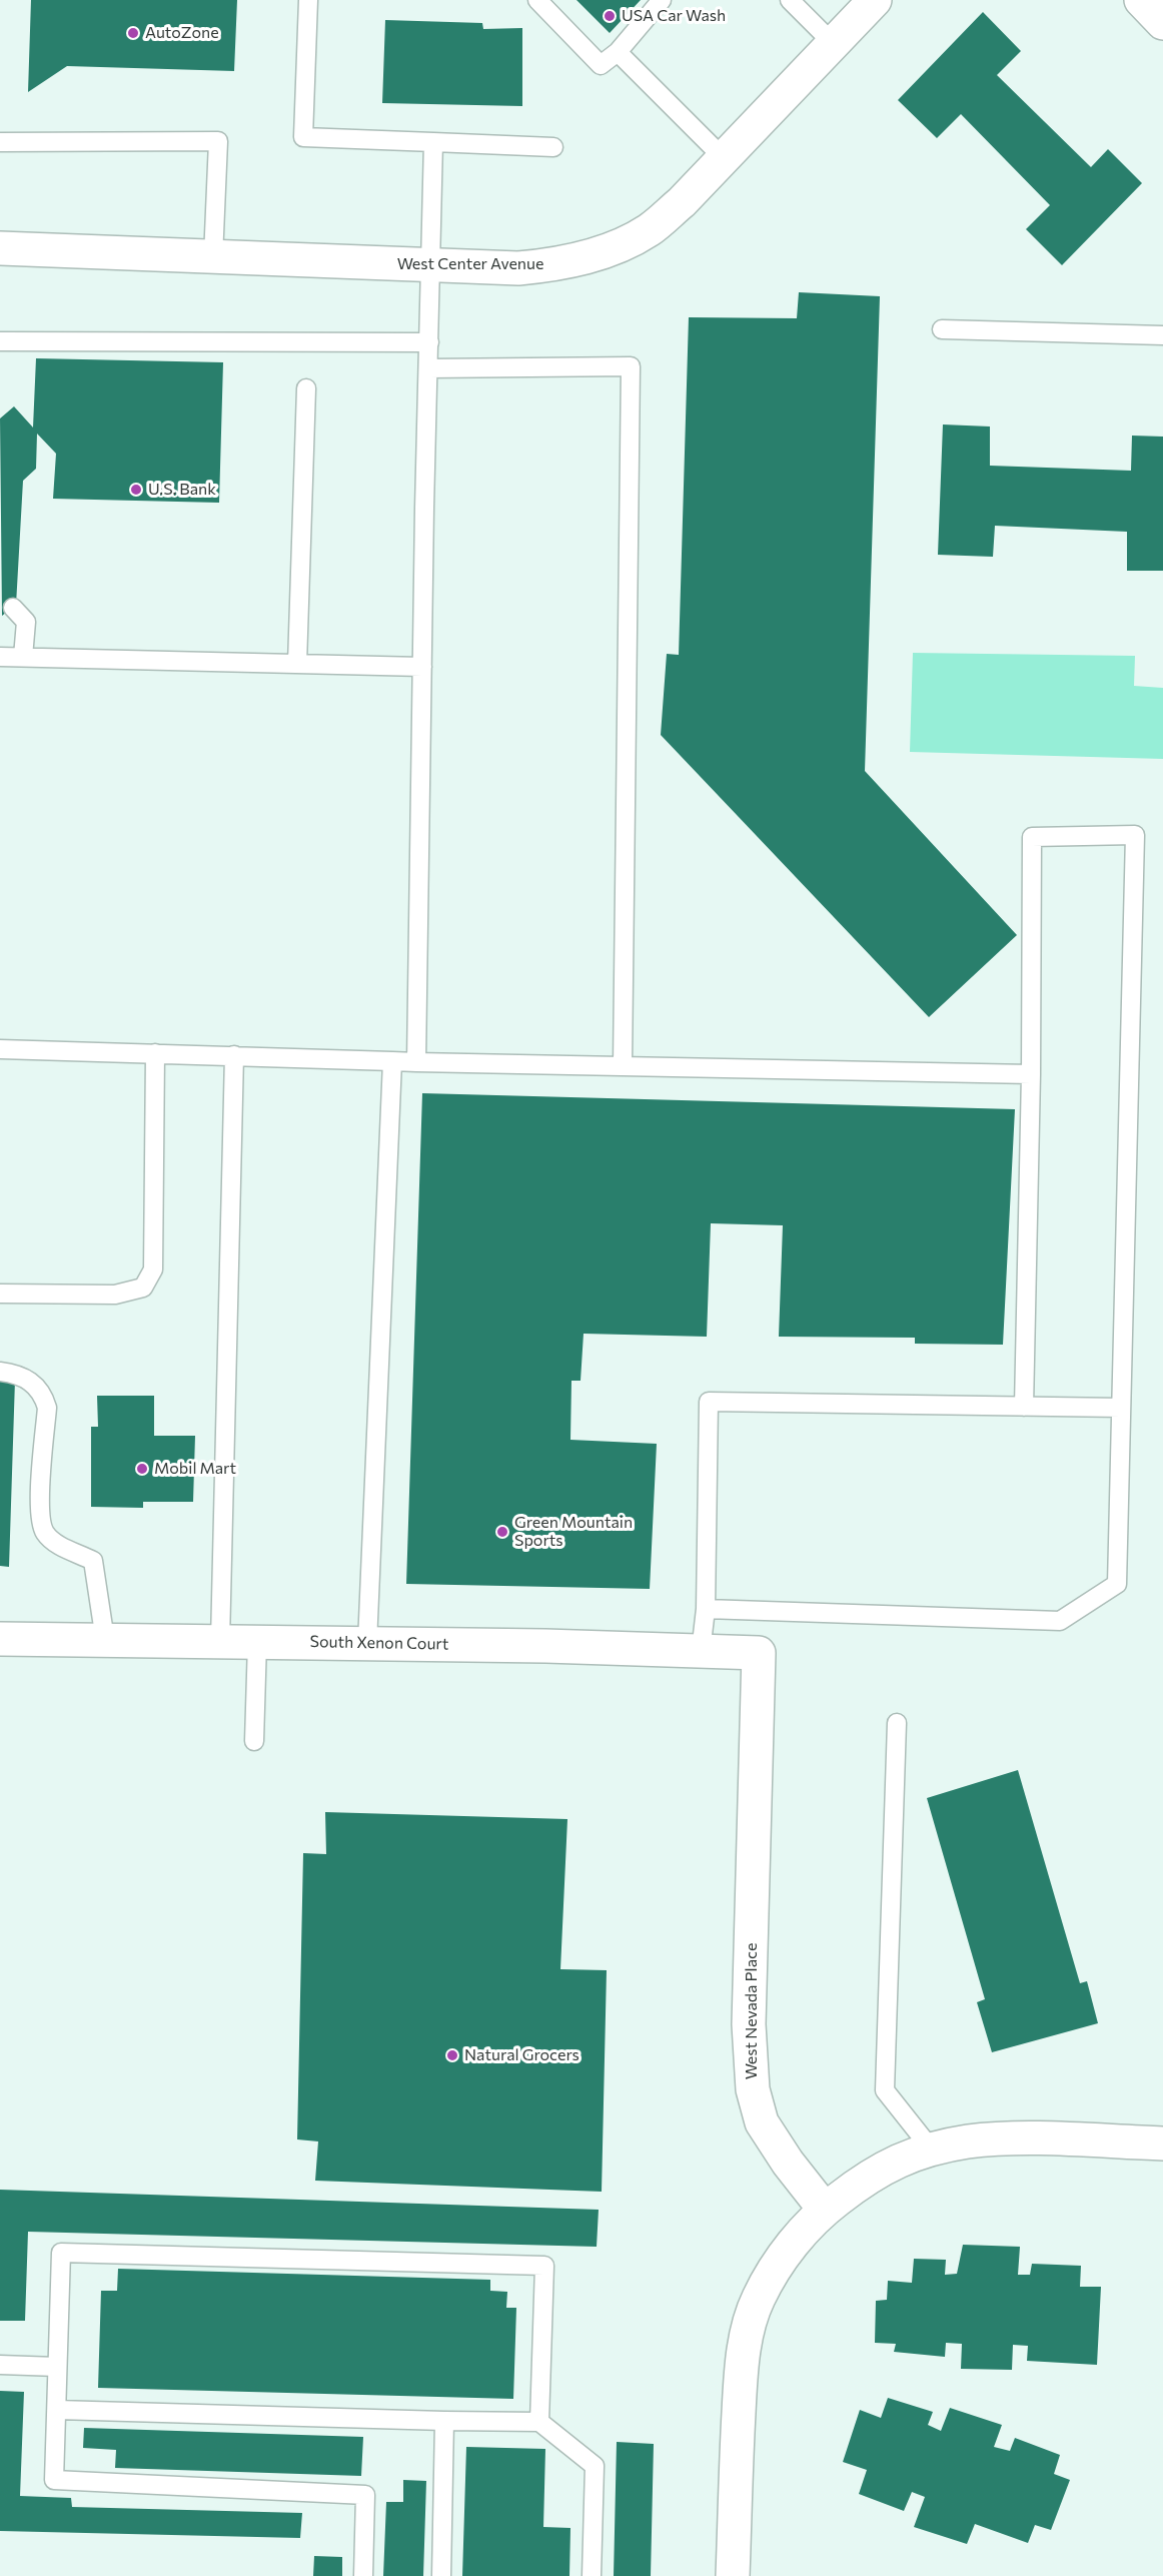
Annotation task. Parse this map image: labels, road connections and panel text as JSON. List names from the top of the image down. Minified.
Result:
{"streets":{"street":["West Center Avenue","South Xenon Court","West Nevada Place"]},"crossings":[["South Xenon Court","West Nevada Place"]],"places":["USA Car Wash","AutoZone","U.S. Bank","Mobil Mart","Green Mountain Sports","Natural Grocers"]}
